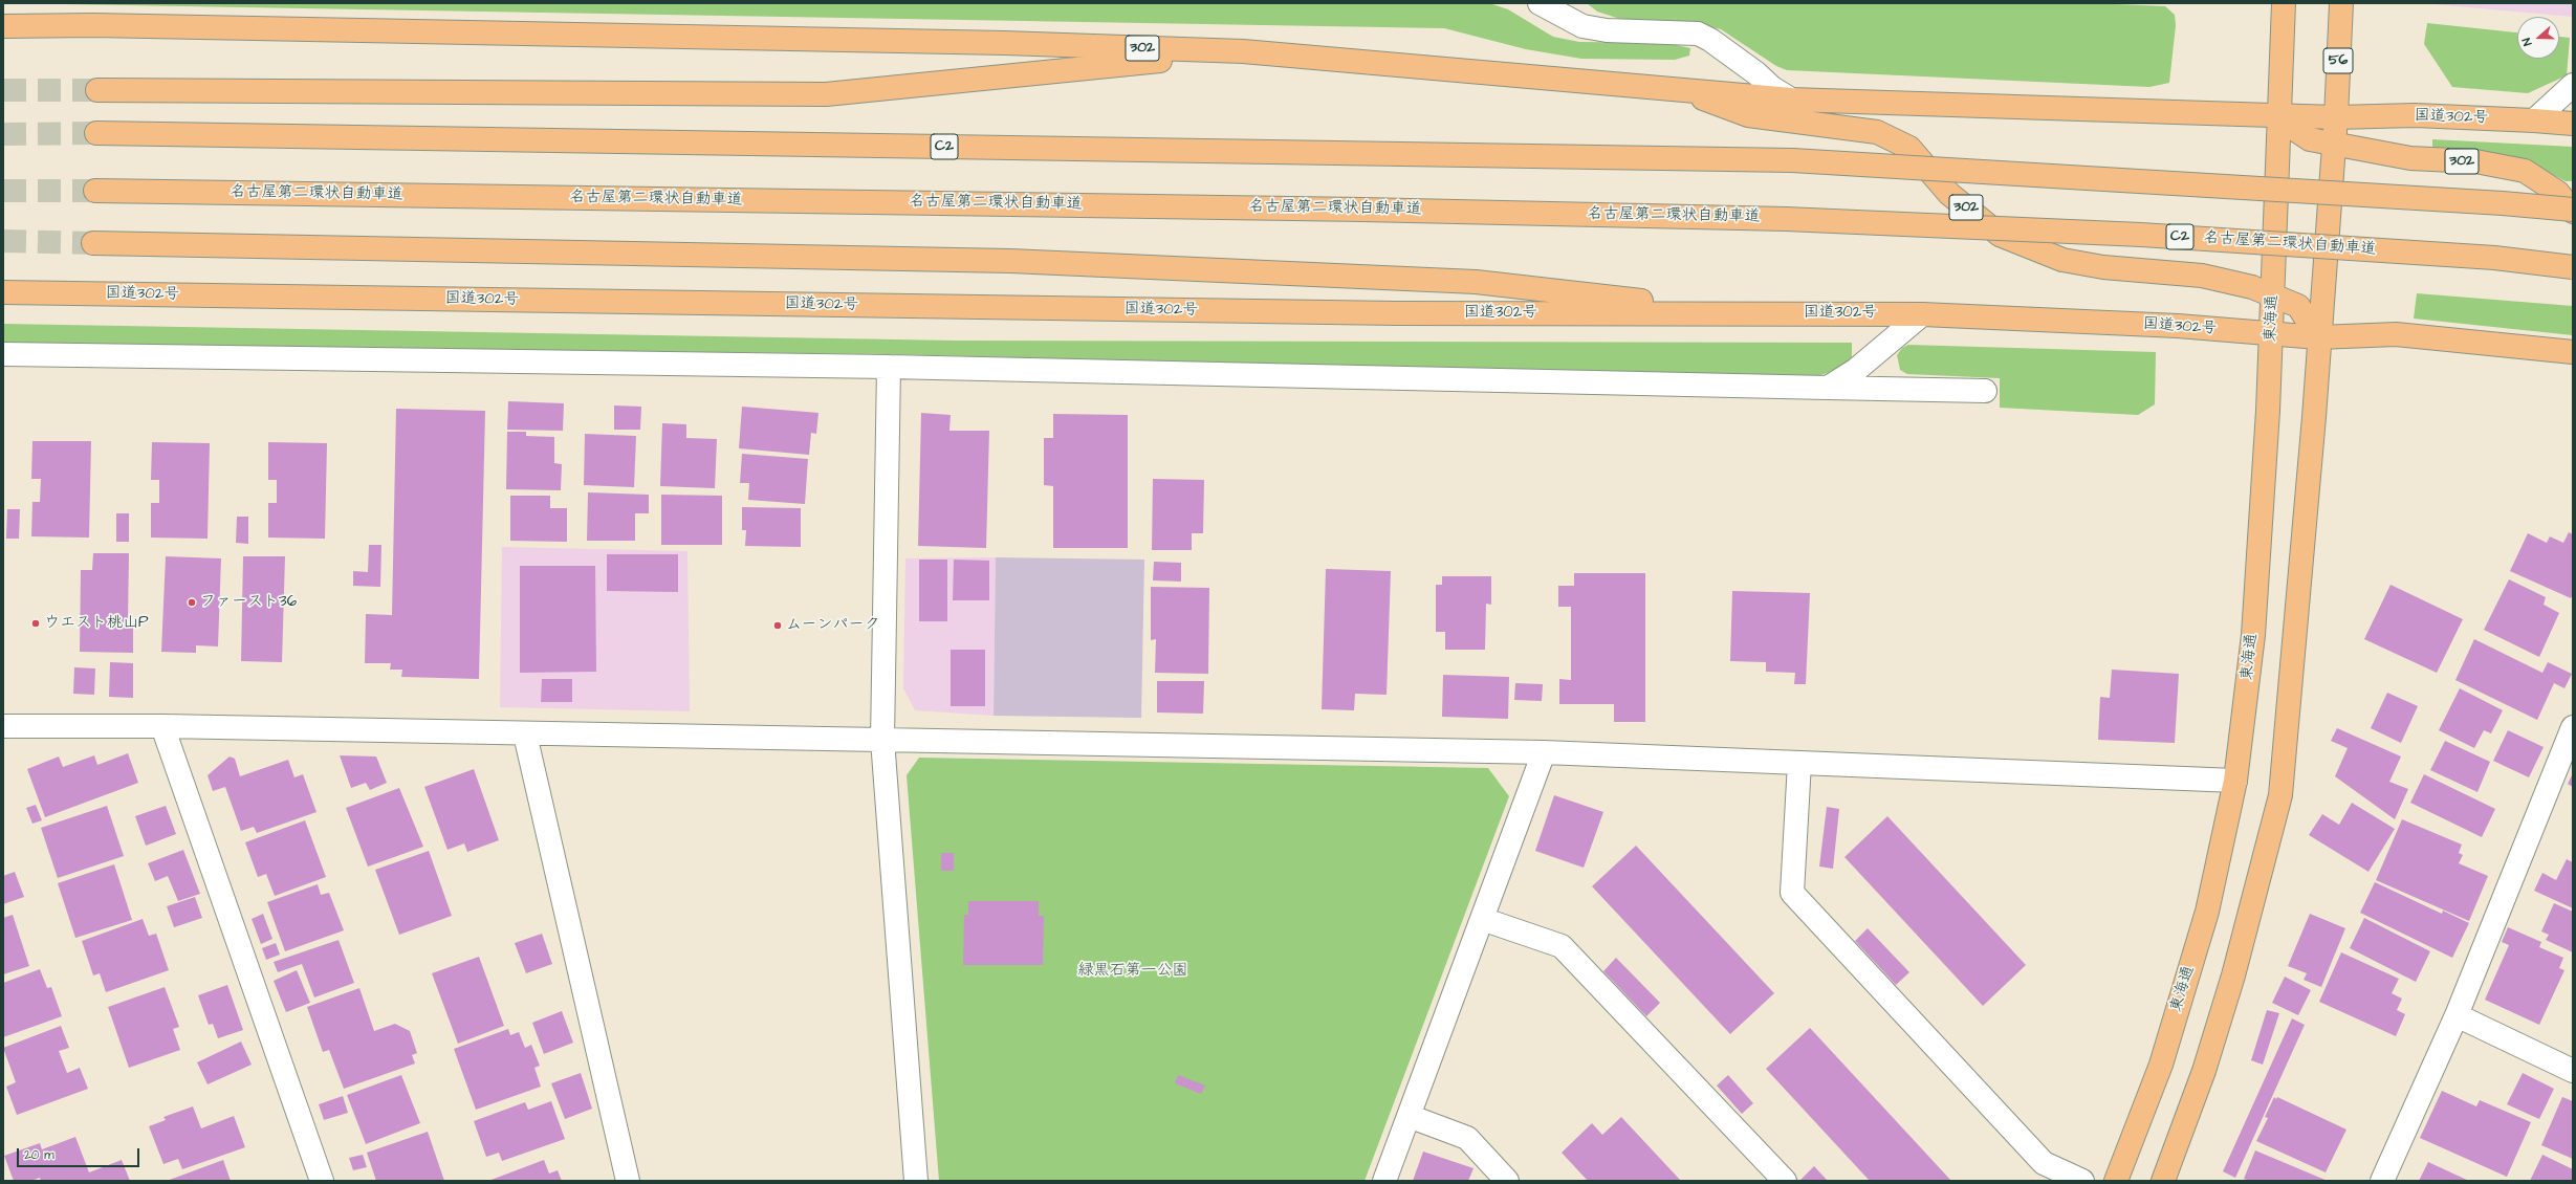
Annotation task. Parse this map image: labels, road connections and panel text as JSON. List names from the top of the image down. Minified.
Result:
{"streets":{"main road":["302","56","国道302号","C2","名古屋第二環状自動車道","東海通"]},"crossings":[["302","国道302号"],["302","C2"],["302","東海通"],["56","国道302号"],["国道302号","東海通"]],"parks":["緑黒石第一公園"],"places":["ファースト36","ウエスト桃山P","ムーンパーク"],"scale_bar":"20 m","north":"left"}
